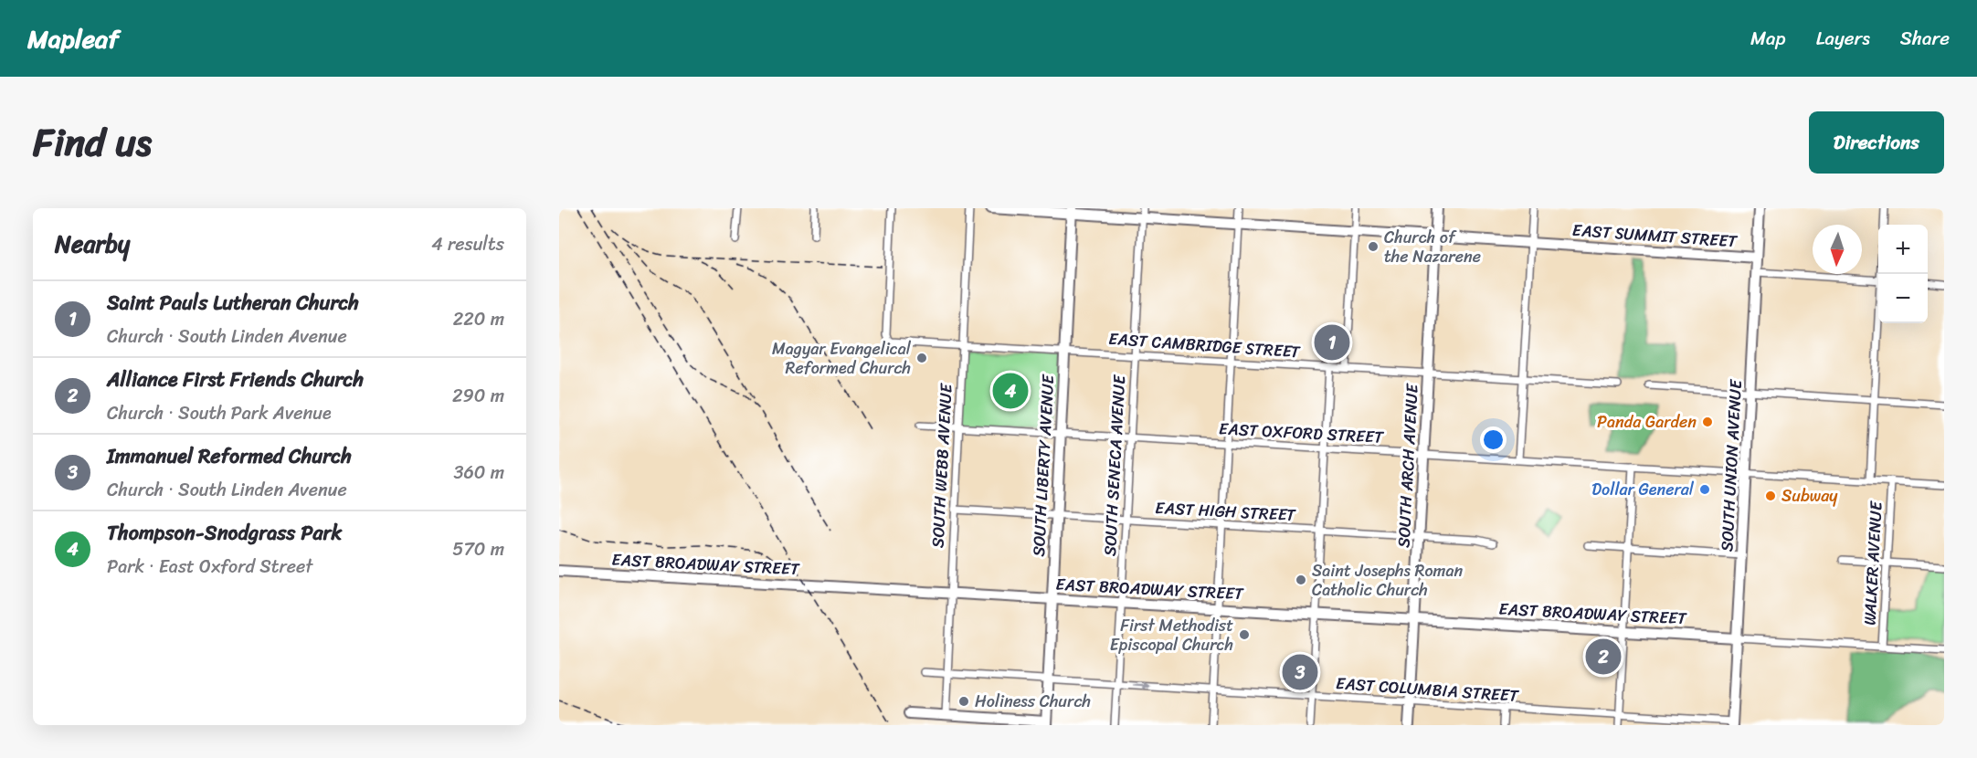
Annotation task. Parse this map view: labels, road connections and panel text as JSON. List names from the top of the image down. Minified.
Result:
{"streets":{"street":["EAST SUMMIT STREET","EAST CAMBRIDGE STREET","EAST OXFORD STREET","SOUTH WEBB AVENUE","SOUTH LIBERTY AVENUE","SOUTH SENECA AVENUE","SOUTH ARCH AVENUE","SOUTH UNION AVENUE","EAST HIGH STREET","WALKER AVENUE","EAST BROADWAY STREET","EAST COLUMBIA STREET"]},"crossings":[["EAST SUMMIT STREET","SOUTH LIBERTY AVENUE"],["EAST SUMMIT STREET","SOUTH SENECA AVENUE"],["EAST SUMMIT STREET","SOUTH ARCH AVENUE"],["EAST SUMMIT STREET","SOUTH UNION AVENUE"],["EAST CAMBRIDGE STREET","SOUTH WEBB AVENUE"],["EAST CAMBRIDGE STREET","SOUTH LIBERTY AVENUE"],["EAST CAMBRIDGE STREET","SOUTH SENECA AVENUE"],["EAST CAMBRIDGE STREET","SOUTH ARCH AVENUE"],["EAST OXFORD STREET","SOUTH WEBB AVENUE"],["EAST OXFORD STREET","SOUTH LIBERTY AVENUE"],["EAST OXFORD STREET","SOUTH SENECA AVENUE"],["EAST OXFORD STREET","SOUTH ARCH AVENUE"],["EAST OXFORD STREET","SOUTH UNION AVENUE"],["EAST OXFORD STREET","WALKER AVENUE"],["SOUTH WEBB AVENUE","EAST HIGH STREET"],["SOUTH WEBB AVENUE","EAST BROADWAY STREET"],["SOUTH WEBB AVENUE","EAST COLUMBIA STREET"],["SOUTH LIBERTY AVENUE","EAST HIGH STREET"],["SOUTH LIBERTY AVENUE","EAST BROADWAY STREET"],["SOUTH LIBERTY AVENUE","EAST COLUMBIA STREET"],["SOUTH SENECA AVENUE","EAST HIGH STREET"],["SOUTH SENECA AVENUE","EAST BROADWAY STREET"],["SOUTH SENECA AVENUE","EAST COLUMBIA STREET"],["SOUTH ARCH AVENUE","EAST HIGH STREET"],["SOUTH ARCH AVENUE","EAST BROADWAY STREET"],["SOUTH ARCH AVENUE","EAST COLUMBIA STREET"],["SOUTH UNION AVENUE","EAST BROADWAY STREET"],["SOUTH UNION AVENUE","EAST COLUMBIA STREET"]],"places":["Church of the Nazarene","Magyar Evangelical Reformed Church","Panda Garden","Dollar General","Subway","Saint Josephs Roman Catholic Church","First Methodist Episcopal Church","Holiness Church"],"north":"bottom","page":{"header":"Mapleaf","nav":["Map","Layers","Share"],"title":"Find us","buttons":"Directions","heading":["Nearby","4 results"],"map_buttons":["+","−"],"list":[{"mark":"1","name":"Saint Pauls Lutheran Church","note":"Church · South Linden Avenue","value":"220 m"},{"mark":"2","name":"Alliance First Friends Church","note":"Church · South Park Avenue","value":"290 m"},{"mark":"3","name":"Immanuel Reformed Church","note":"Church · South Linden Avenue","value":"360 m"},{"mark":"4","name":"Thompson-Snodgrass Park","note":"Park · East Oxford Street","value":"570 m"}],"pins":["1","4","2","3"]}}
